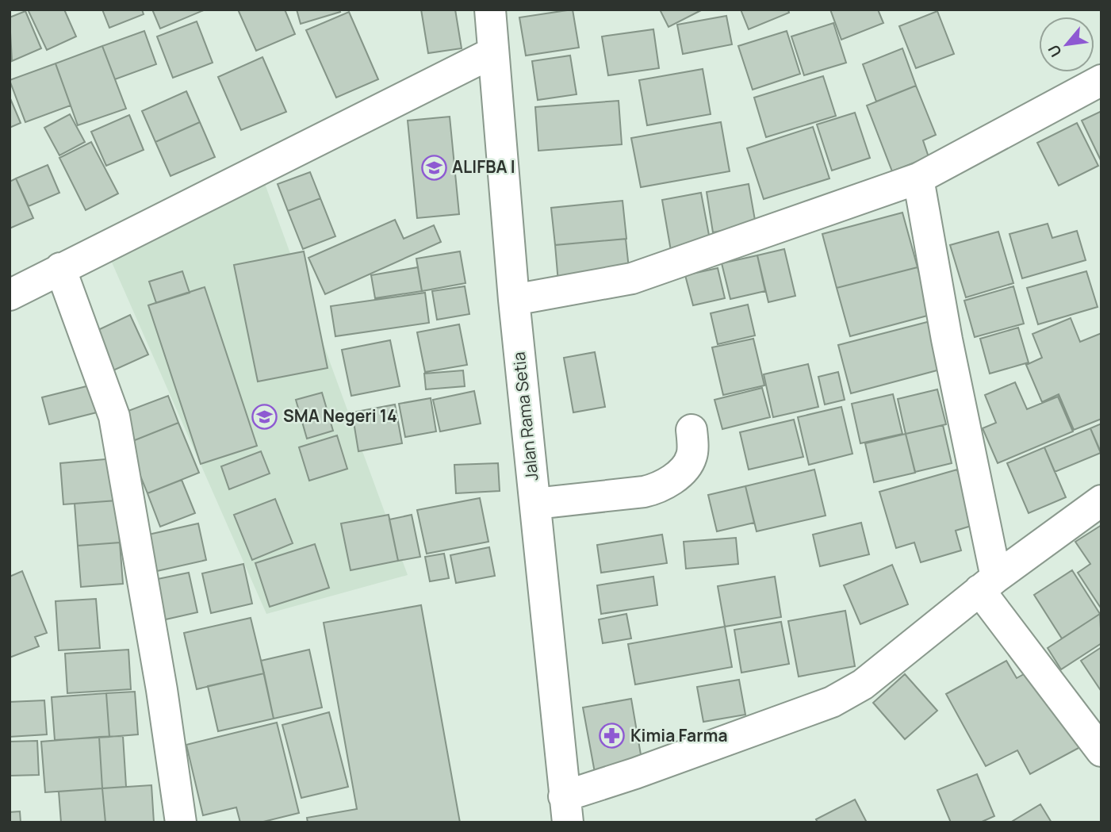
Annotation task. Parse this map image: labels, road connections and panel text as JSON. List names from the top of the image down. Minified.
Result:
{"streets":{"street":["Jalan Rama Setia"]},"places":{"school or university":["ALIFBA I","SMA Negeri 14"],"pharmacy":["Kimia Farma"]},"north":"bottom left"}
